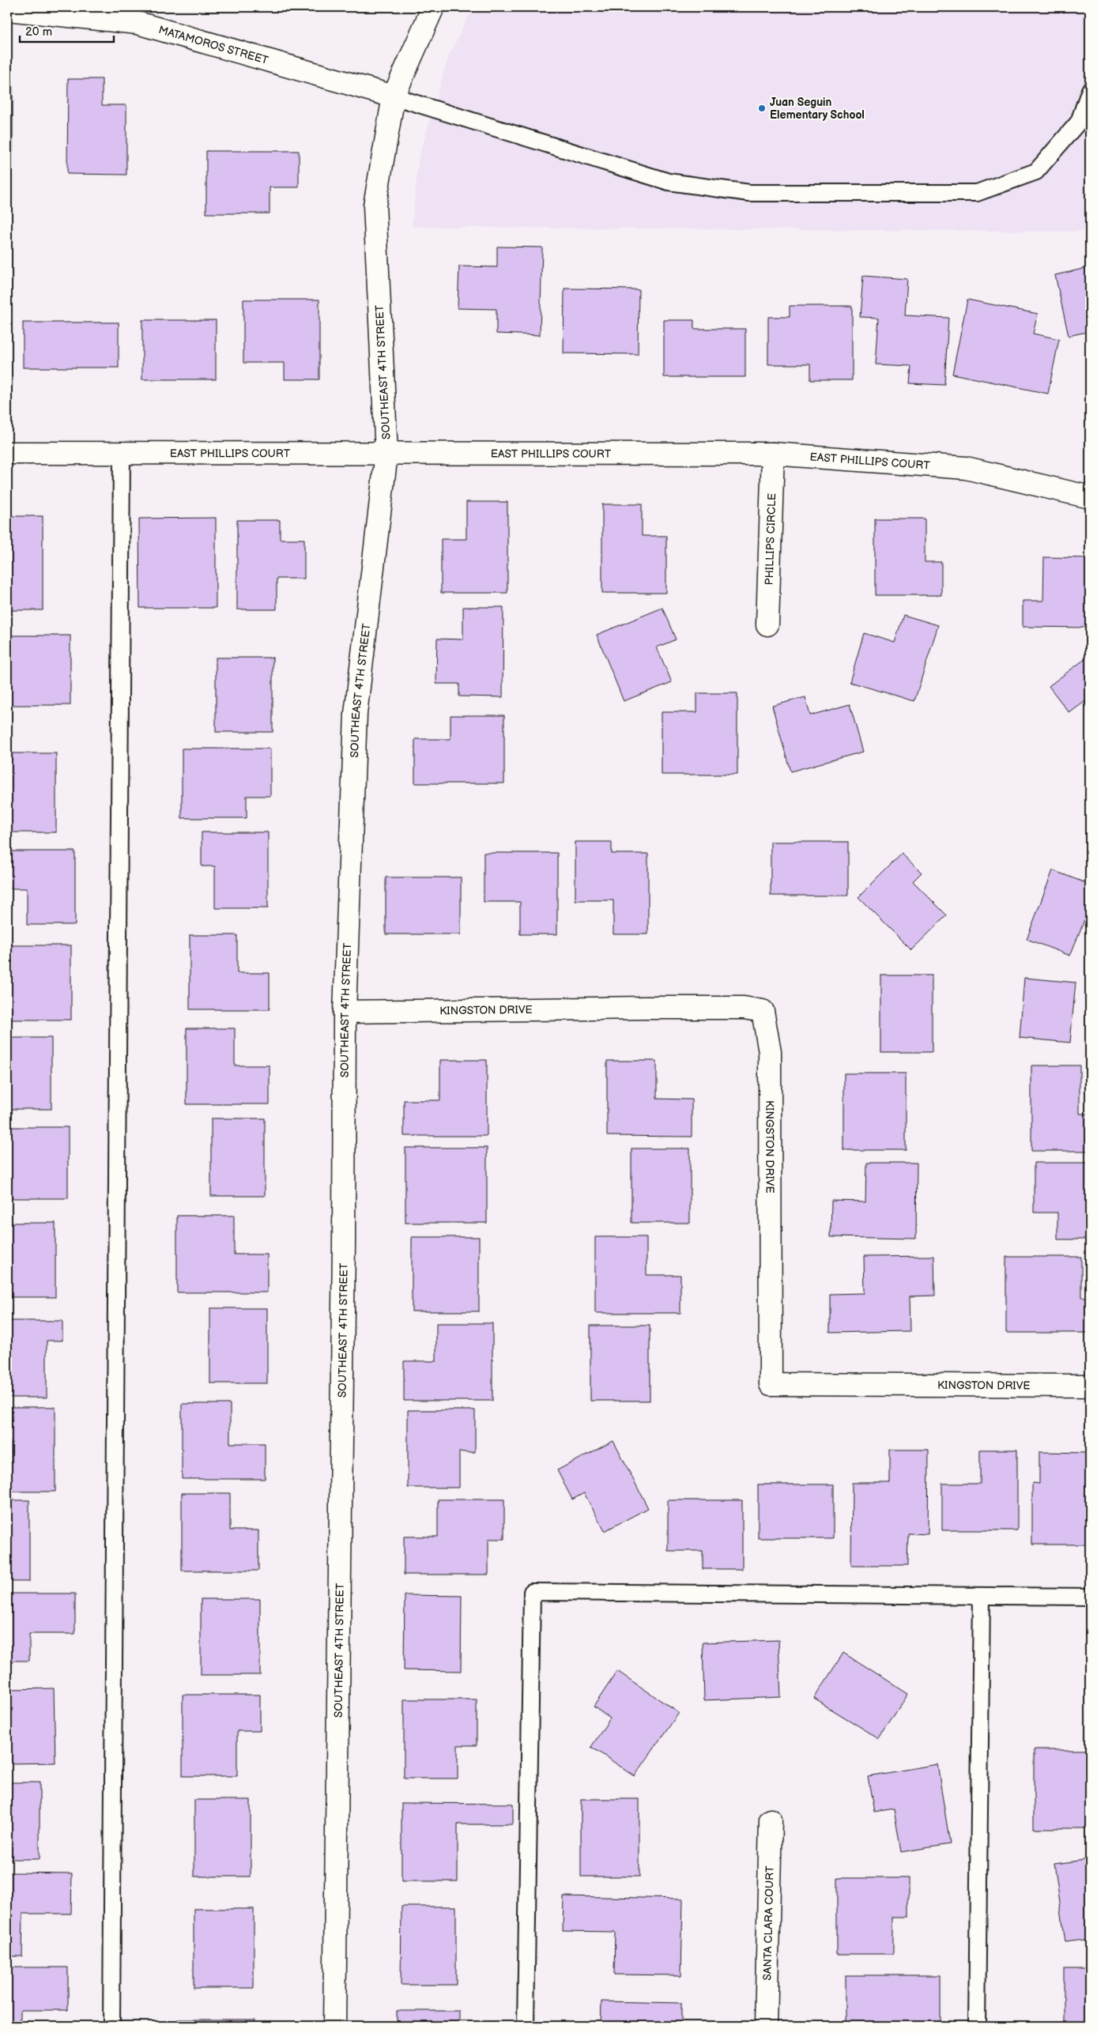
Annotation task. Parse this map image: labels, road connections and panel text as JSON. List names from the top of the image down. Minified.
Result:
{"streets":{"street":["MATAMOROS STREET","SOUTHEAST 4TH STREET","EAST PHILLIPS COURT","PHILLIPS CIRCLE","KINGSTON DRIVE","SANTA CLARA COURT"]},"crossings":[["MATAMOROS STREET","SOUTHEAST 4TH STREET"],["SOUTHEAST 4TH STREET","EAST PHILLIPS COURT"],["SOUTHEAST 4TH STREET","KINGSTON DRIVE"],["EAST PHILLIPS COURT","PHILLIPS CIRCLE"]],"places":["Juan Seguin Elementary School"],"scale_bar":"20 m"}
